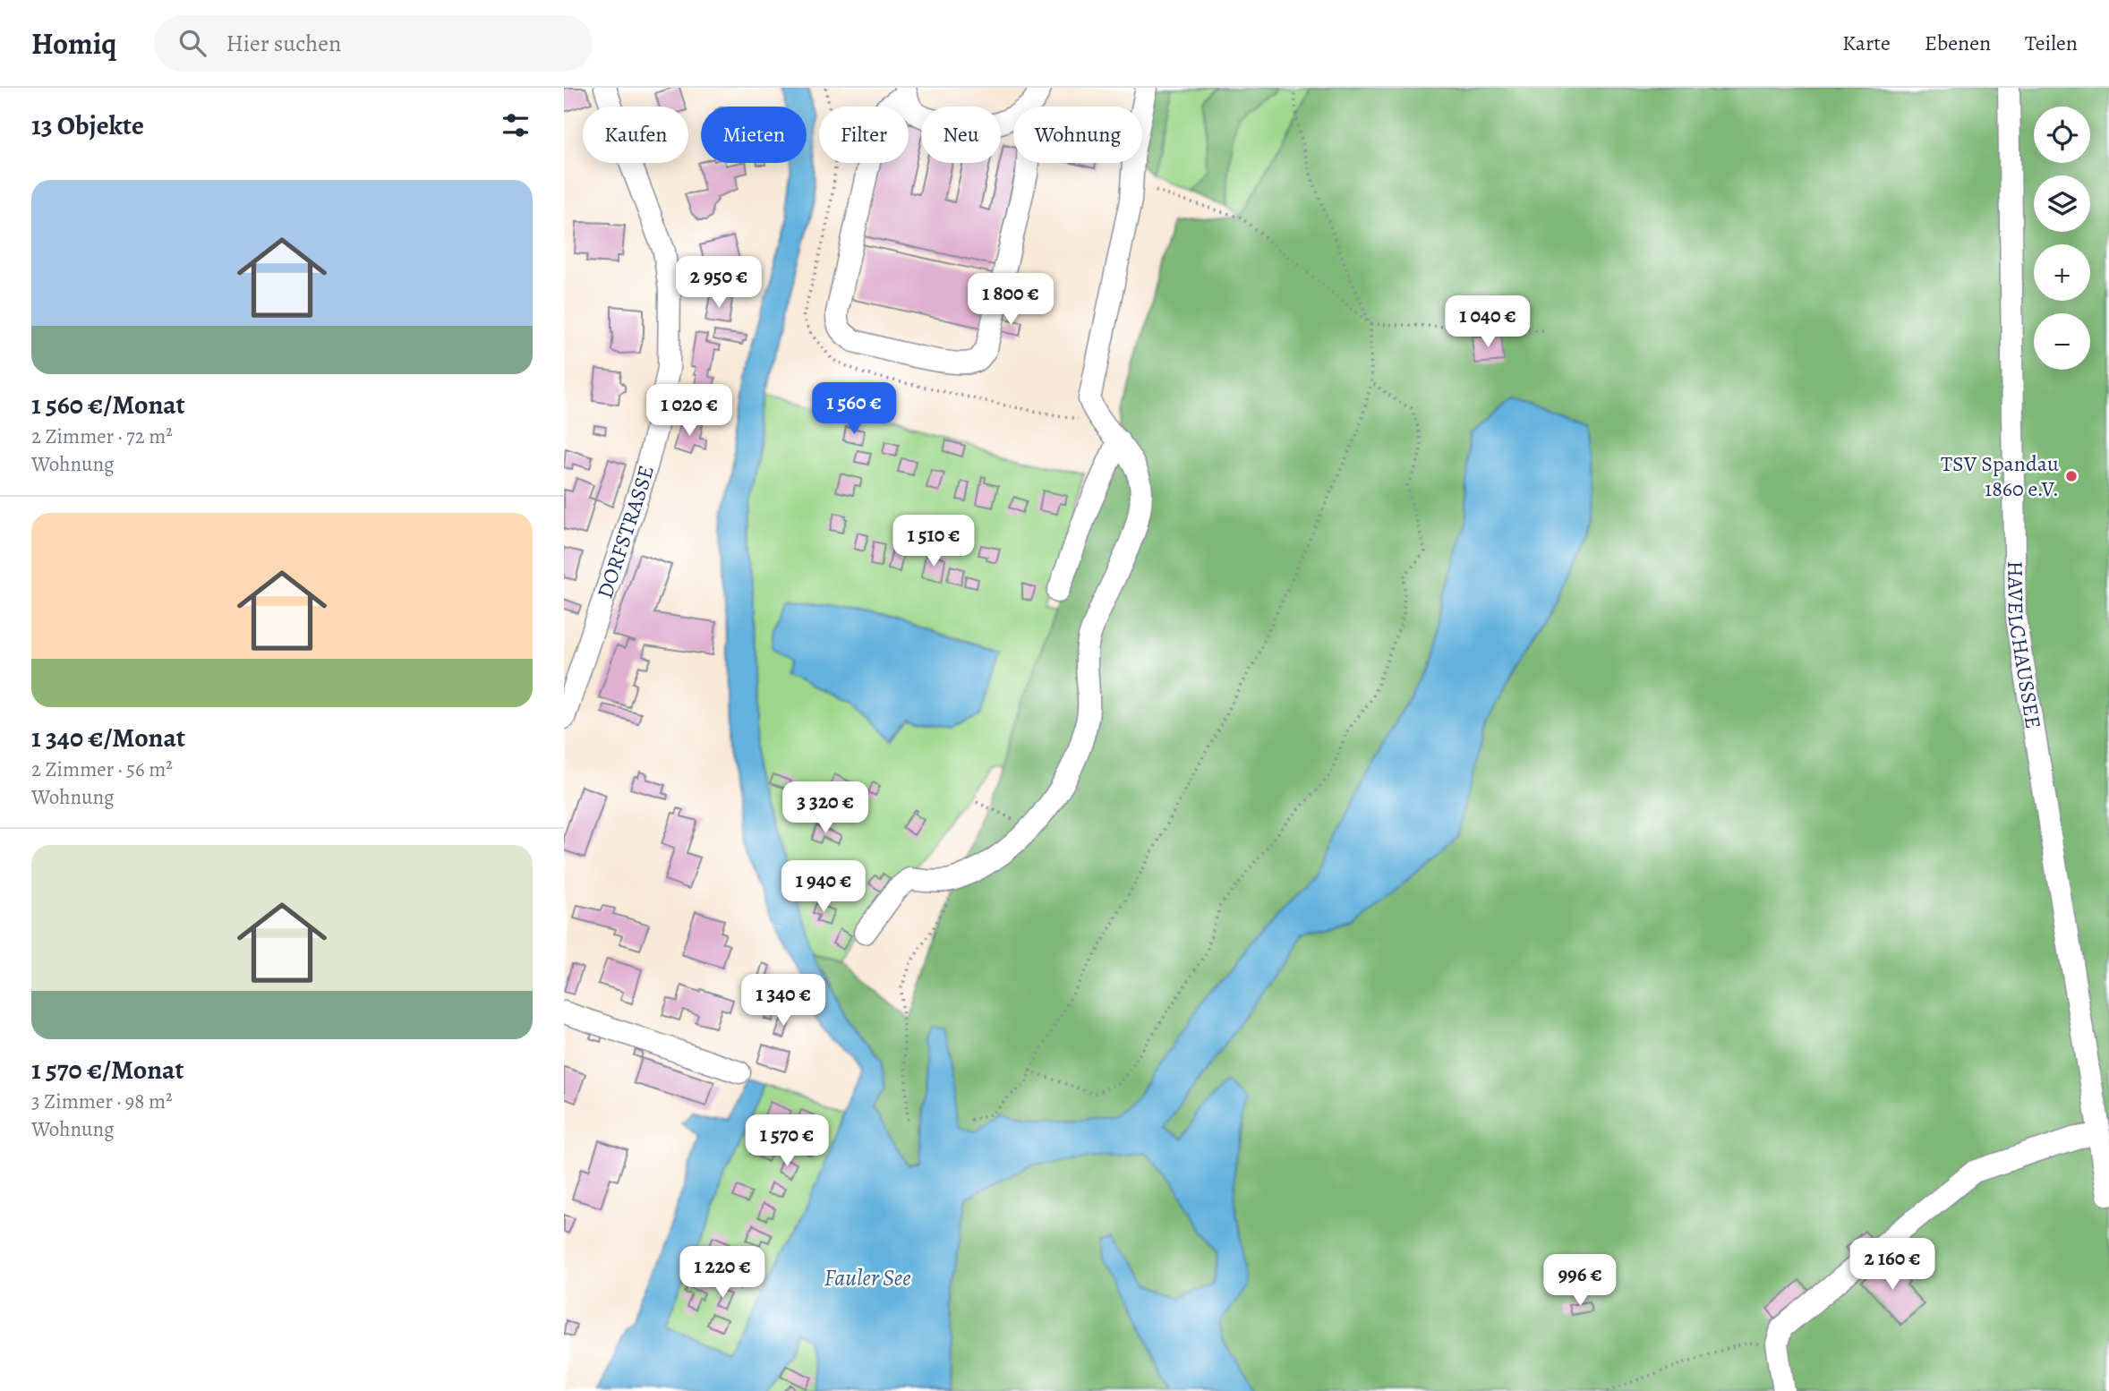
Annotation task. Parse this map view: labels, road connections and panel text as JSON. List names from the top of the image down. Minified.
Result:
{"streets":{"street":["DORFSTRASSE","HAVELCHAUSSEE"]},"water":["Fauler See"],"places":["TSV Spandau 1860 e.V."],"page":{"header":"Homiq","search":"Hier suchen","nav":["Karte","Ebenen","Teilen"],"heading":"13 Objekte","map_buttons":["+","−"],"chip":["Kaufen","Mieten","Filter","Neu","Wohnung"],"list":[{"name":"1 560 €/Monat","note":"2 Zimmer · 72 m² · Wohnung"},{"name":"1 340 €/Monat","note":"2 Zimmer · 56 m² · Wohnung"},{"name":"1 570 €/Monat","note":"3 Zimmer · 98 m² · Wohnung"}],"price":["2 950 €","1 800 €","1 040 €","1 560 €","1 020 €","1 510 €","3 320 €","1 940 €","1 340 €","1 570 €","2 160 €","1 220 €","996 €"]}}
